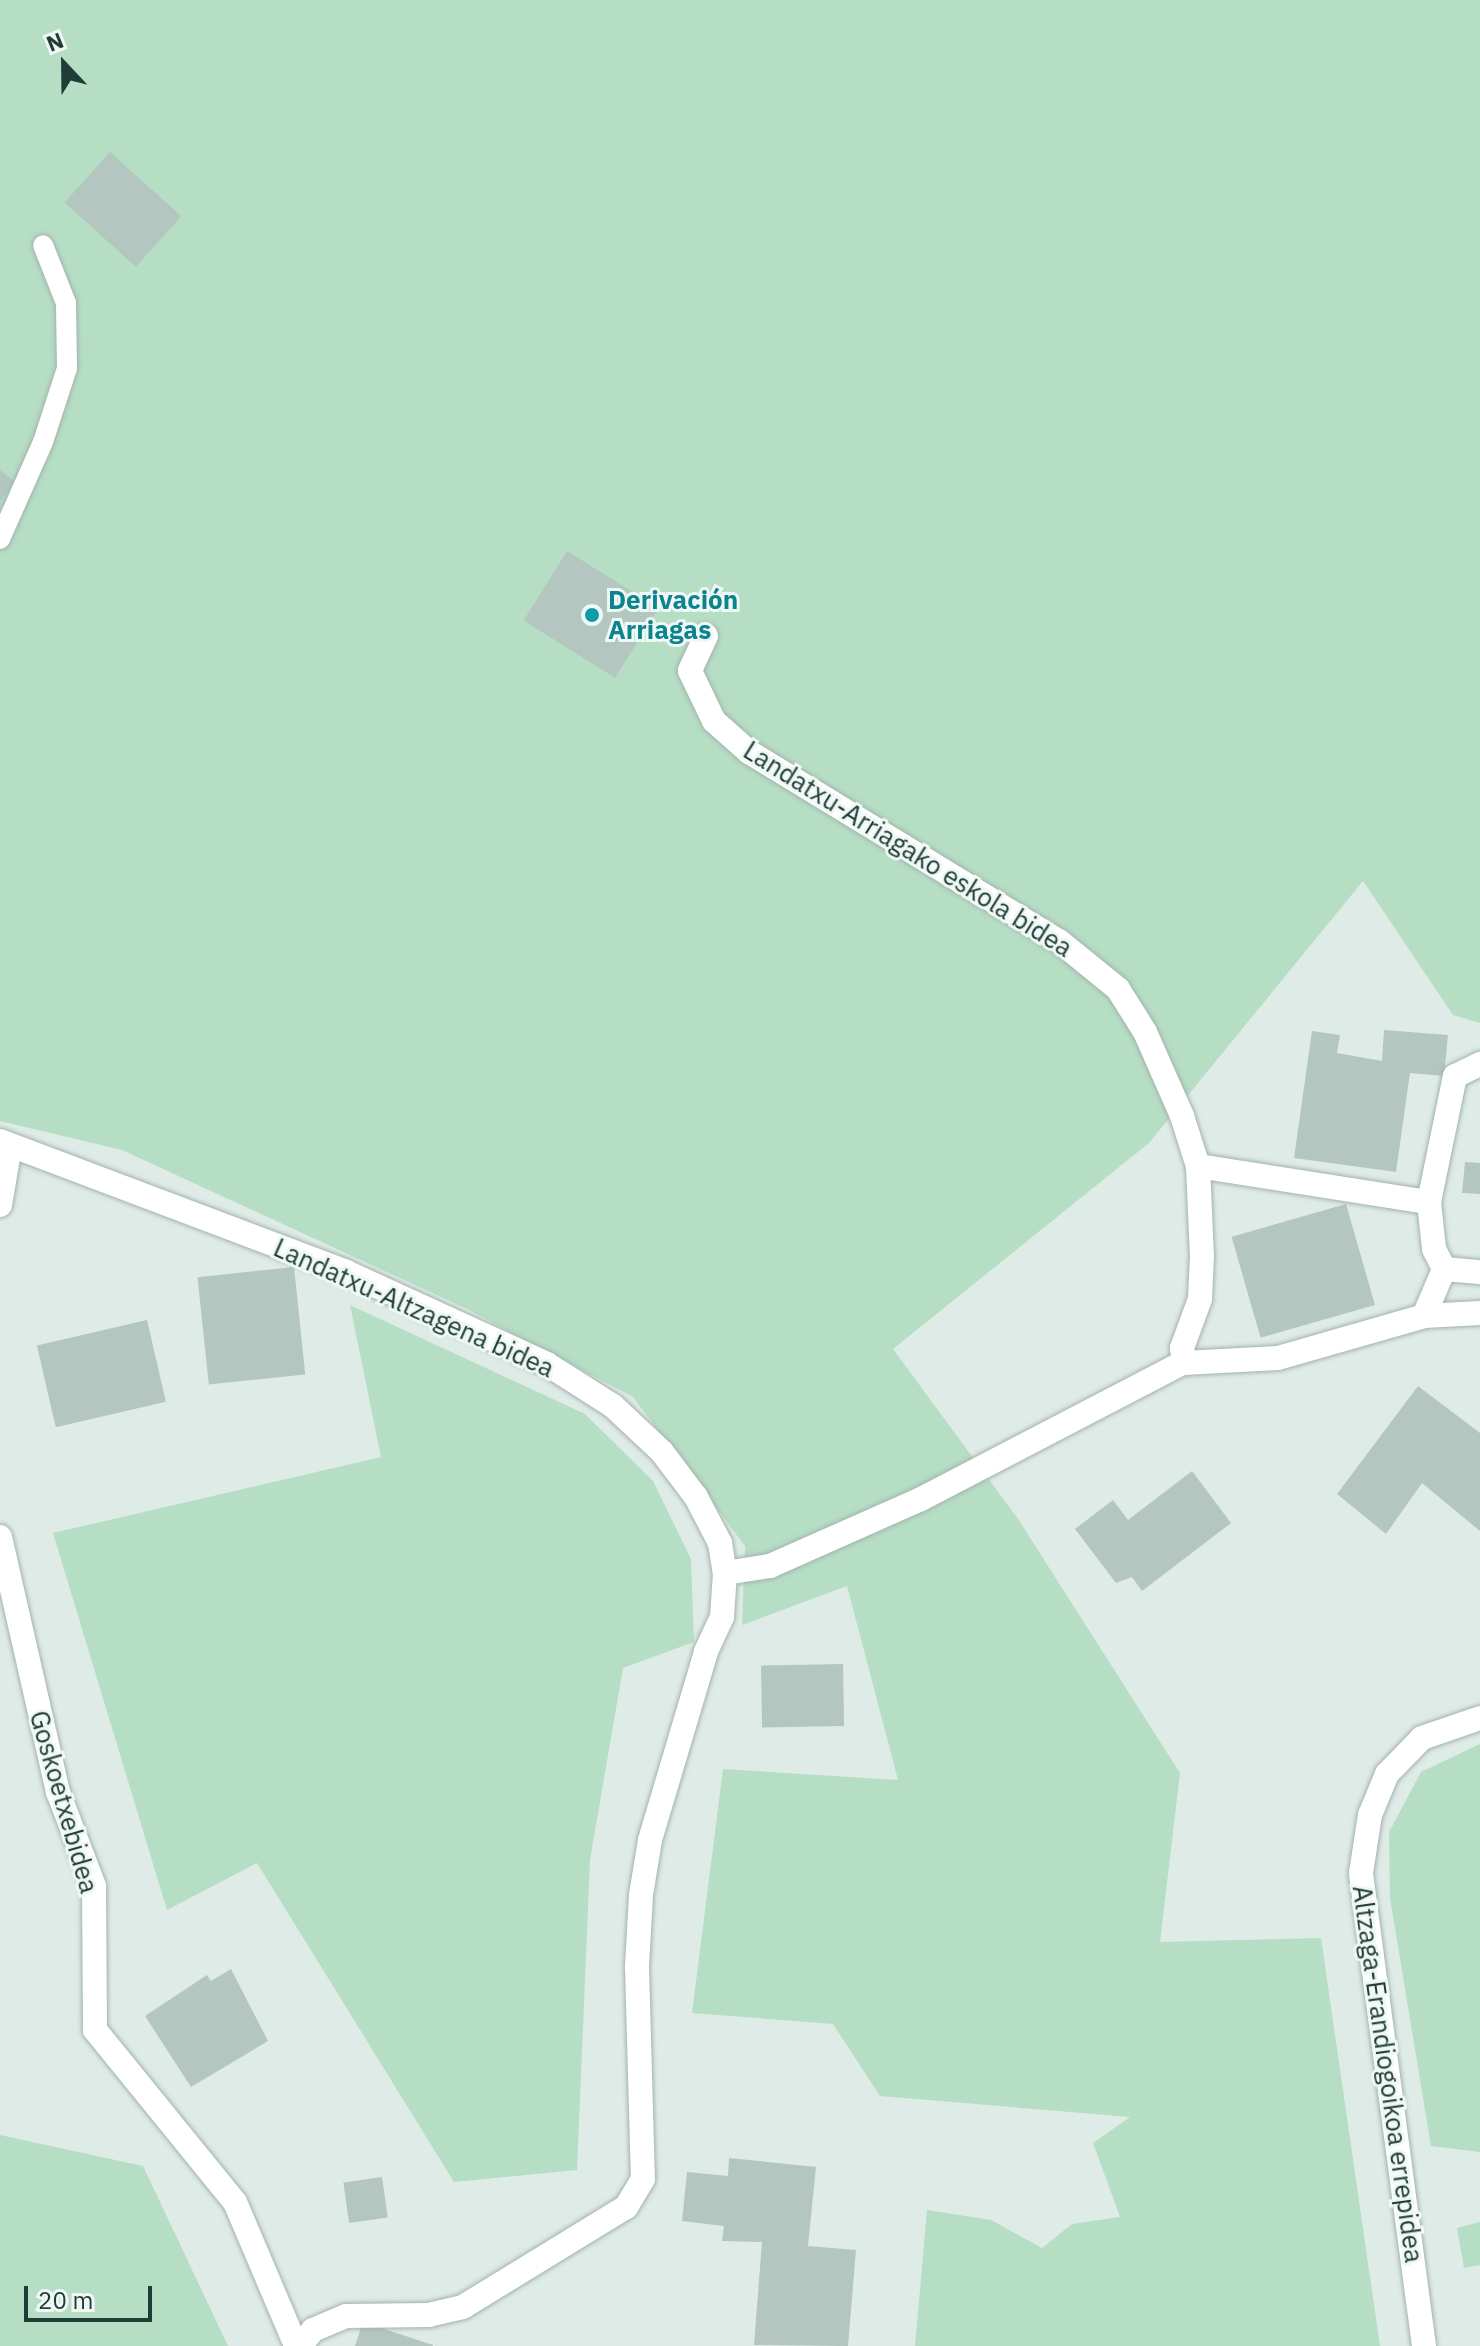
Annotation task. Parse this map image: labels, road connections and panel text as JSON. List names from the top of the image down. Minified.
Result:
{"streets":{"street":["Landatxu-Arriagako eskola bidea","Landatxu-Altzagena bidea","Goskoetxebidea","Altzaga-Erandiogoikoa errepidea"]},"crossings":[["Landatxu-Altzagena bidea","Goskoetxebidea"]],"places":["Derivación Arriagas"],"scale_bar":"20 m","north":"top"}
